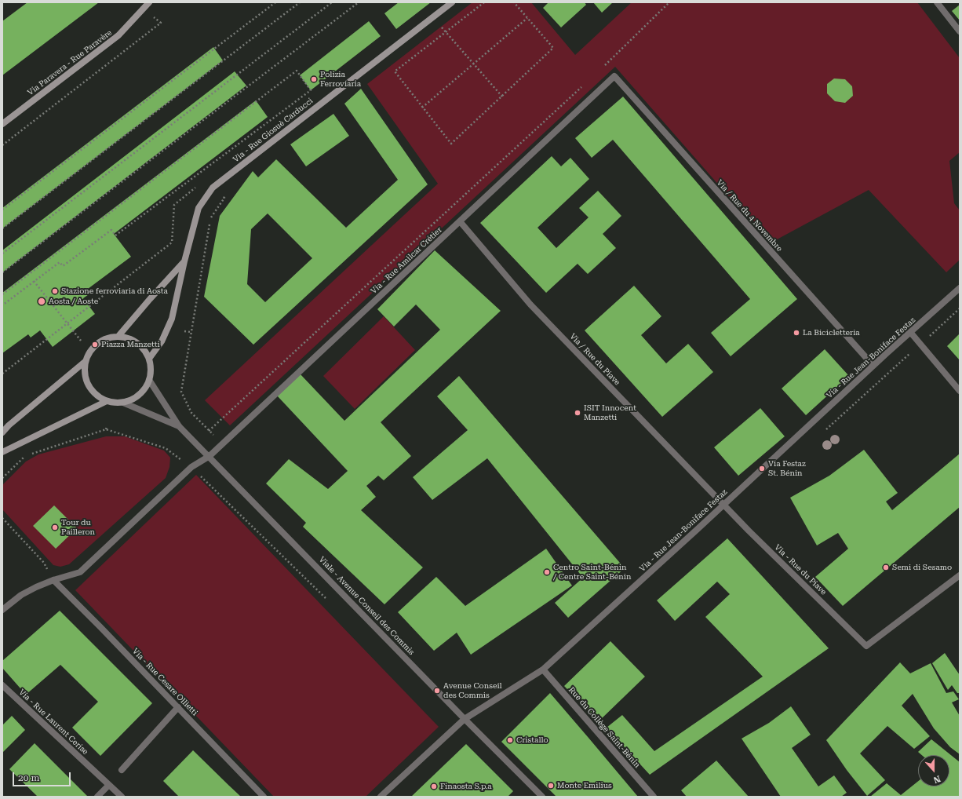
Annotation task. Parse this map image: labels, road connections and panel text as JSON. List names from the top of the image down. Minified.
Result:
{"streets":{"street":["Via Paravera - Rue Paravère","Via - Rue Giosuè Carducci","Via / Rue du 4 Novembre","Via - Rue Amilcar Crétier","Via - Rue Jean-Boniface Festaz","Via / Rue du Piave","Via - Rue du Piave","Viale - Avenue Conseil des Commis","Via - Rue Cesare Ollietti","Via - Rue Laurent Cerise","Rue du Collège Saint-Bénin"]},"crossings":[["Via / Rue du 4 Novembre","Via - Rue Amilcar Crétier"],["Via / Rue du 4 Novembre","Via - Rue Jean-Boniface Festaz"],["Via - Rue Amilcar Crétier","Via / Rue du Piave"],["Via - Rue Amilcar Crétier","Viale - Avenue Conseil des Commis"],["Via - Rue Amilcar Crétier","Via - Rue Cesare Ollietti"],["Via - Rue Jean-Boniface Festaz","Via / Rue du Piave"],["Via - Rue Jean-Boniface Festaz","Via - Rue du Piave"],["Via - Rue Jean-Boniface Festaz","Viale - Avenue Conseil des Commis"],["Via - Rue Jean-Boniface Festaz","Rue du Collège Saint-Bénin"],["Via / Rue du Piave","Via - Rue du Piave"]],"places":["Polizia Ferroviaria","Stazione ferroviaria di Aosta","Aosta / Aoste","La Bicicletteria","Piazza Manzetti","ISIT Innocent Manzetti","Via Festaz St. Bénin","Tour du Pailleron","Semi di Sesamo","Centro Saint-Bénin / Centre Saint-Bénin","Avenue Conseil des Commis","Cristallo","Monte Emilius","Finaosta S.p.a"],"scale_bar":"20 m","north":"bottom"}
